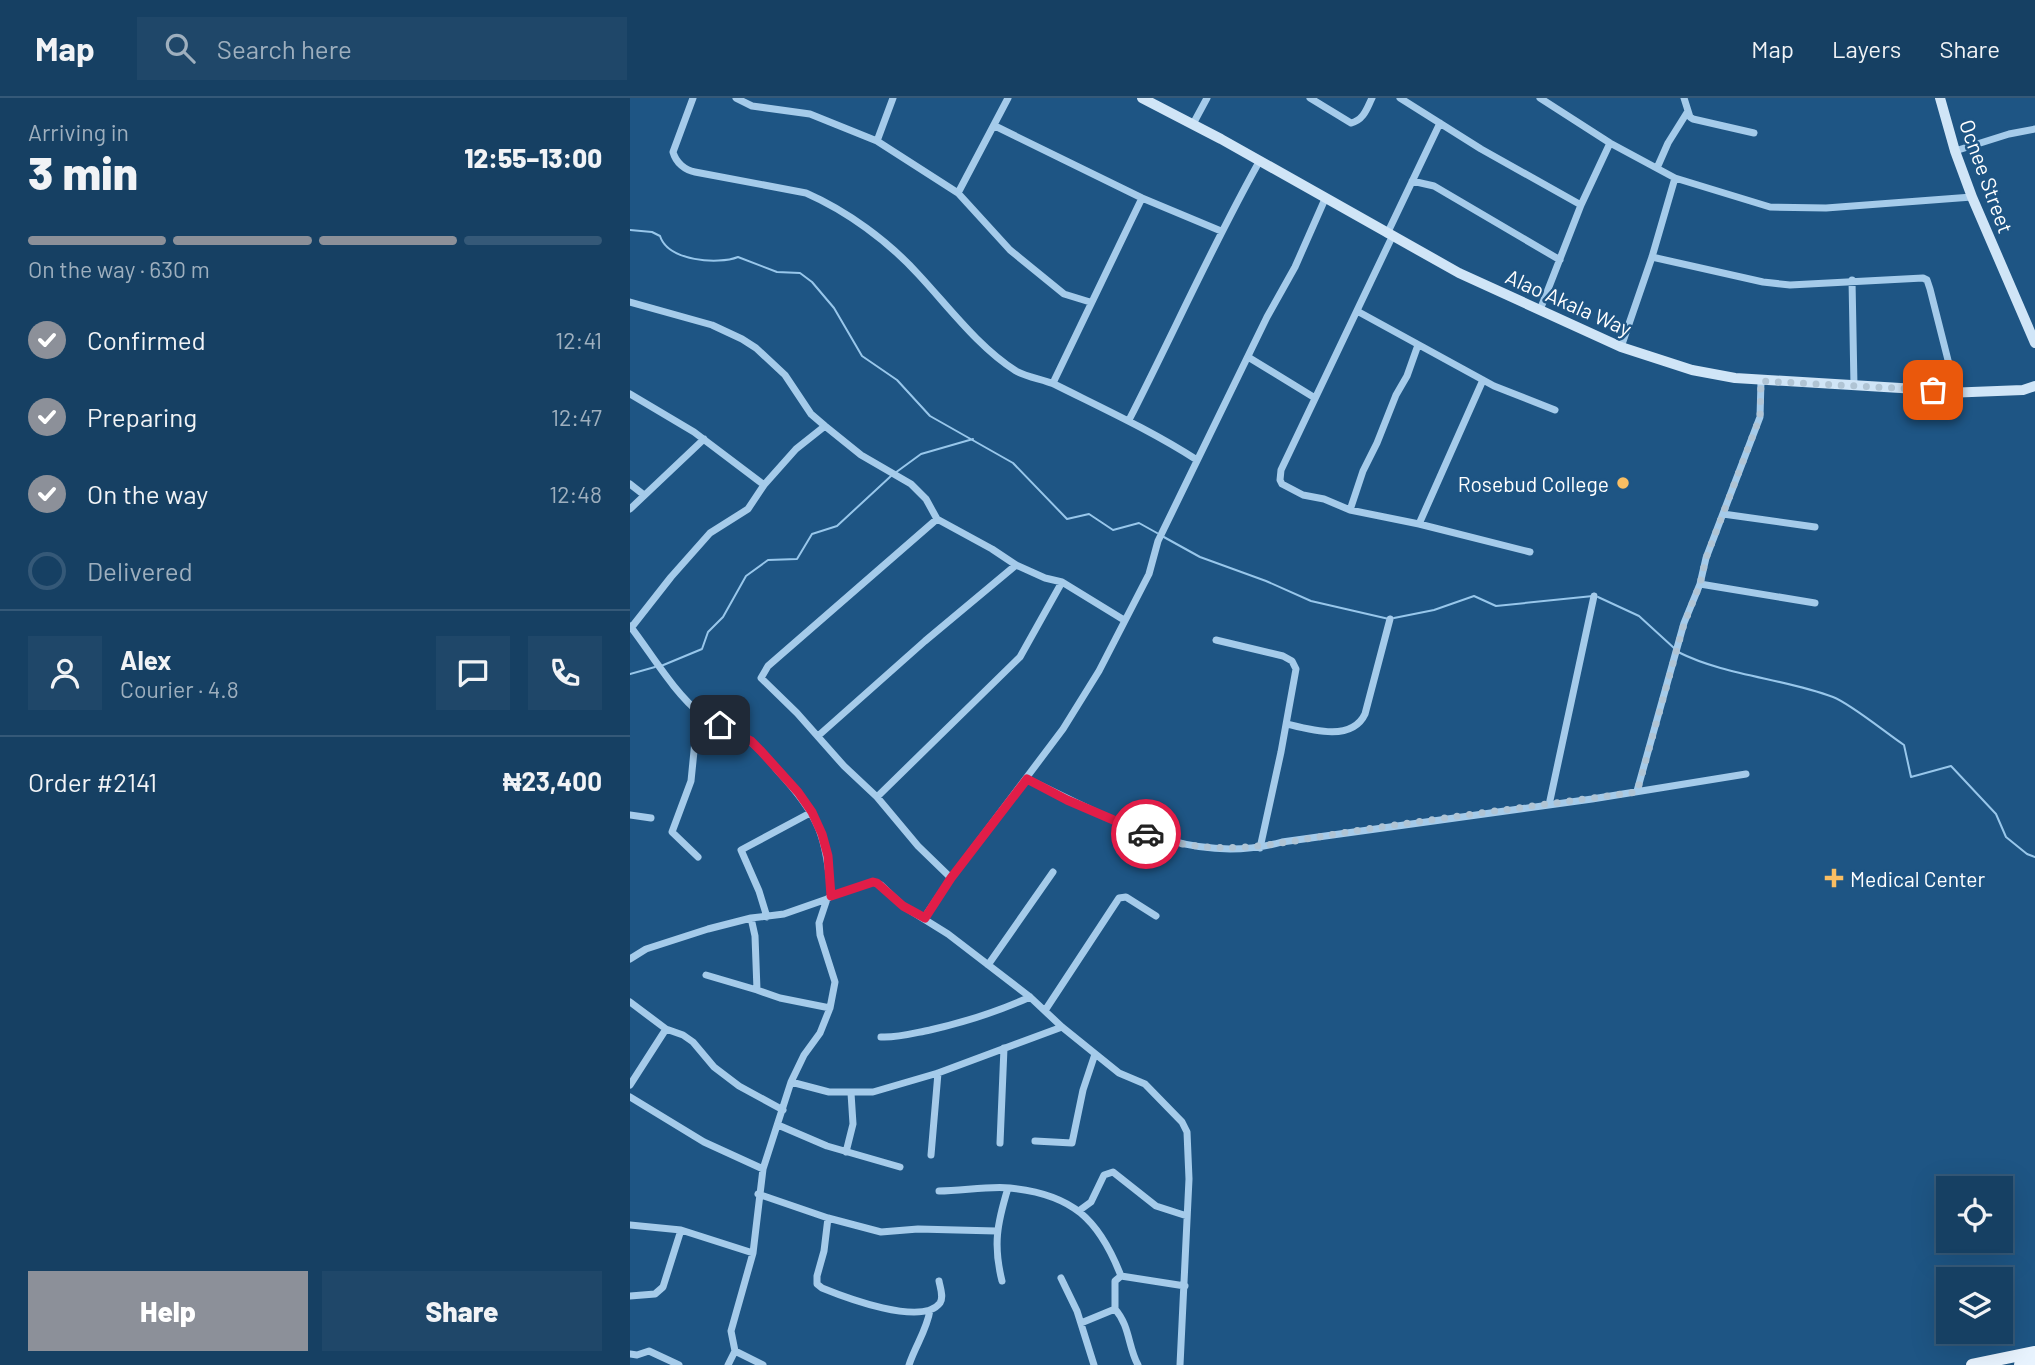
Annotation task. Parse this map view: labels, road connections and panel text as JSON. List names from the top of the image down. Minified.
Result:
{"streets":{"street":["Ocnee Street","Alao Akala Way"]},"places":{"other":["Rosebud College"],"health":["Medical Center"]},"page":{"header":"Map","search":"Search here","nav":["Map","Layers","Share"],"heading":["3 min","Arriving in","12:55–13:00"],"panel":["Alex","Courier · 4.8","Order #2141","₦23,400"],"bar":"On the way · 630 m","list":[["Confirmed","12:41"],["Preparing","12:47"],["On the way","12:48"],"Delivered"],"buttons":["Help","Share"]}}
